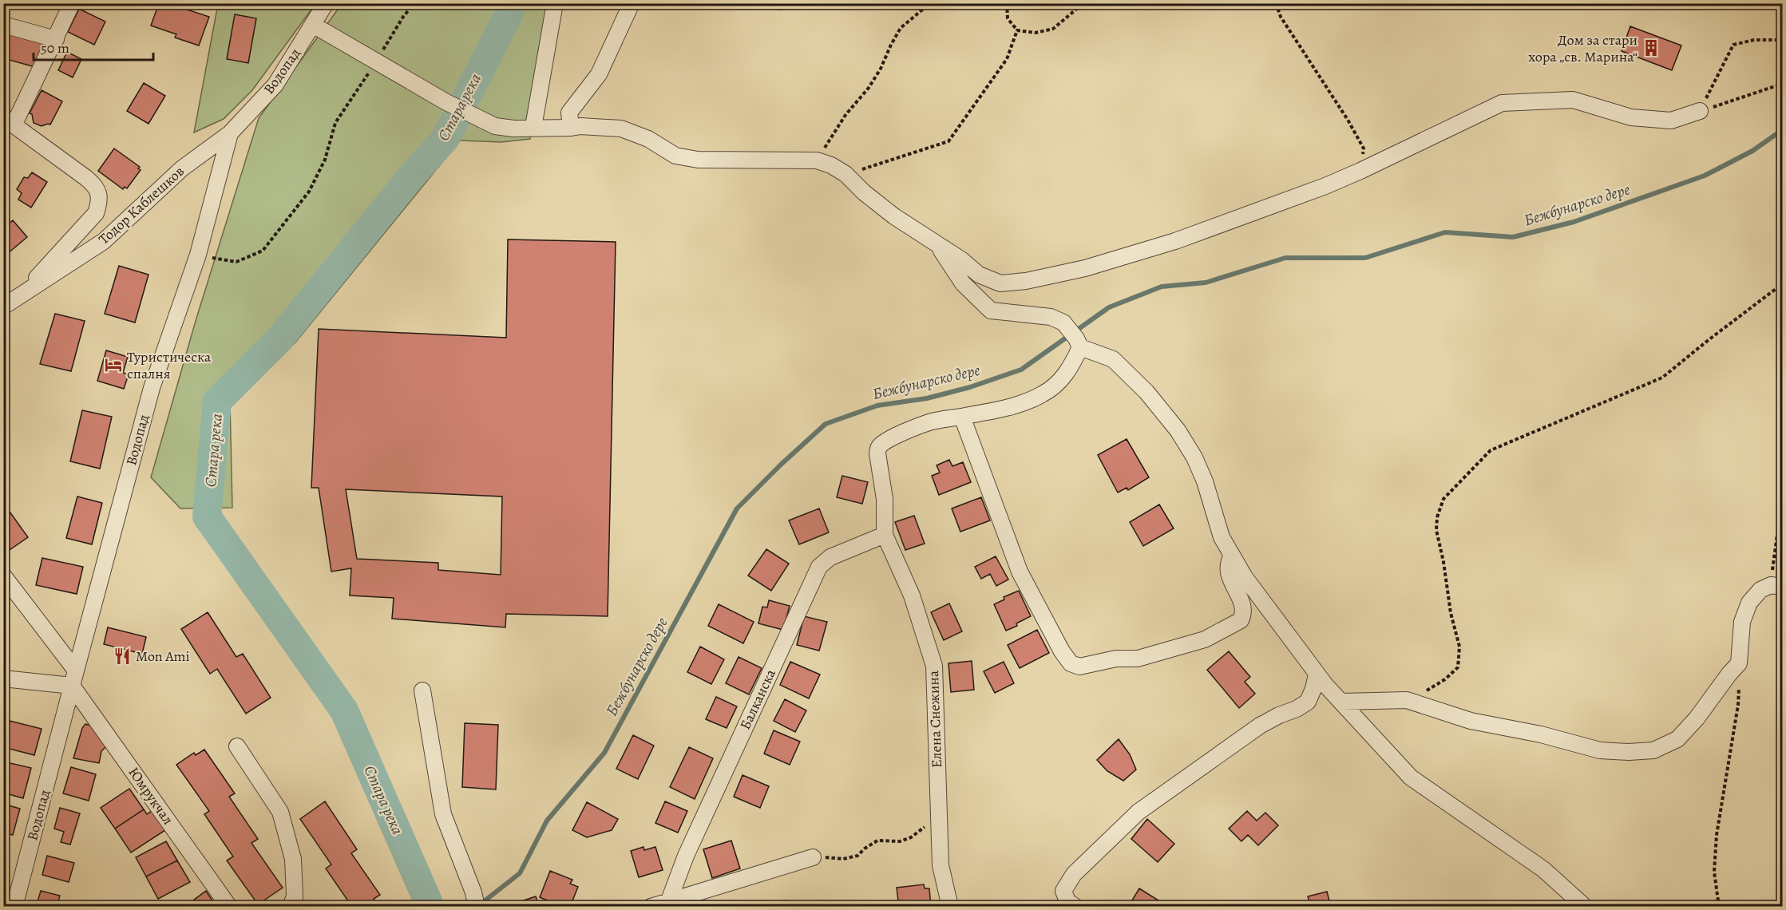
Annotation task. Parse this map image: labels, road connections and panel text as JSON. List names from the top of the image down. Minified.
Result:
{"streets":{"street":["Водопад","Тодор Каблешков","Балканска","Елена Снежина","Юмрукчал"]},"crossings":[["Водопад","Тодор Каблешков"],["Водопад","Юмрукчал"],["Балканска","Елена Снежина"]],"water":["Стара река","Бежбунарско дере"],"places":{"building":["Дом за стари хора „св. Марина“"],"hotel":["Туристическа спалня"],"restaurant":["Mon Ami"]},"scale_bar":"50 m"}
